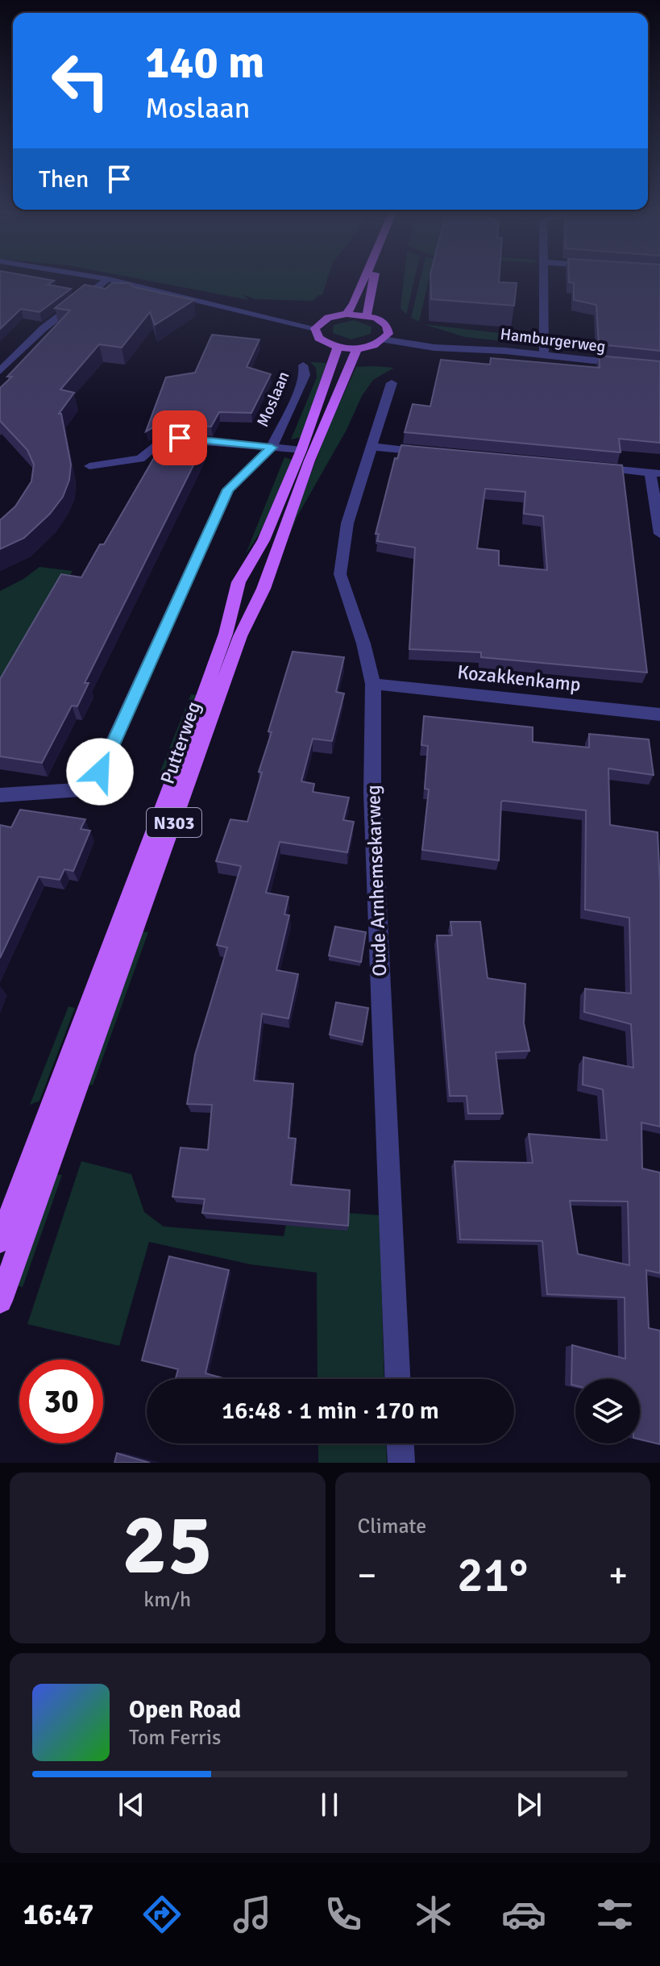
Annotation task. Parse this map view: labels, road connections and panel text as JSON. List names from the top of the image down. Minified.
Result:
{"streets":{"main road":["Putterweg","N303"],"street":["Hamburgerweg","Moslaan","Kozakkenkamp","Oude Arnhemsekarweg"]},"crossings":[["Moslaan","Putterweg"],["Kozakkenkamp","Oude Arnhemsekarweg"]],"page":{"turn":["140 m","Moslaan"],"then":"Then","limit":"30","trip":"16:48 · 1 min · 170 m","tile":[["25","km/h"],"Climate"],"heat":["−","21°","+"],"song":["Open Road","Tom Ferris"],"tabs":"16:47"}}
